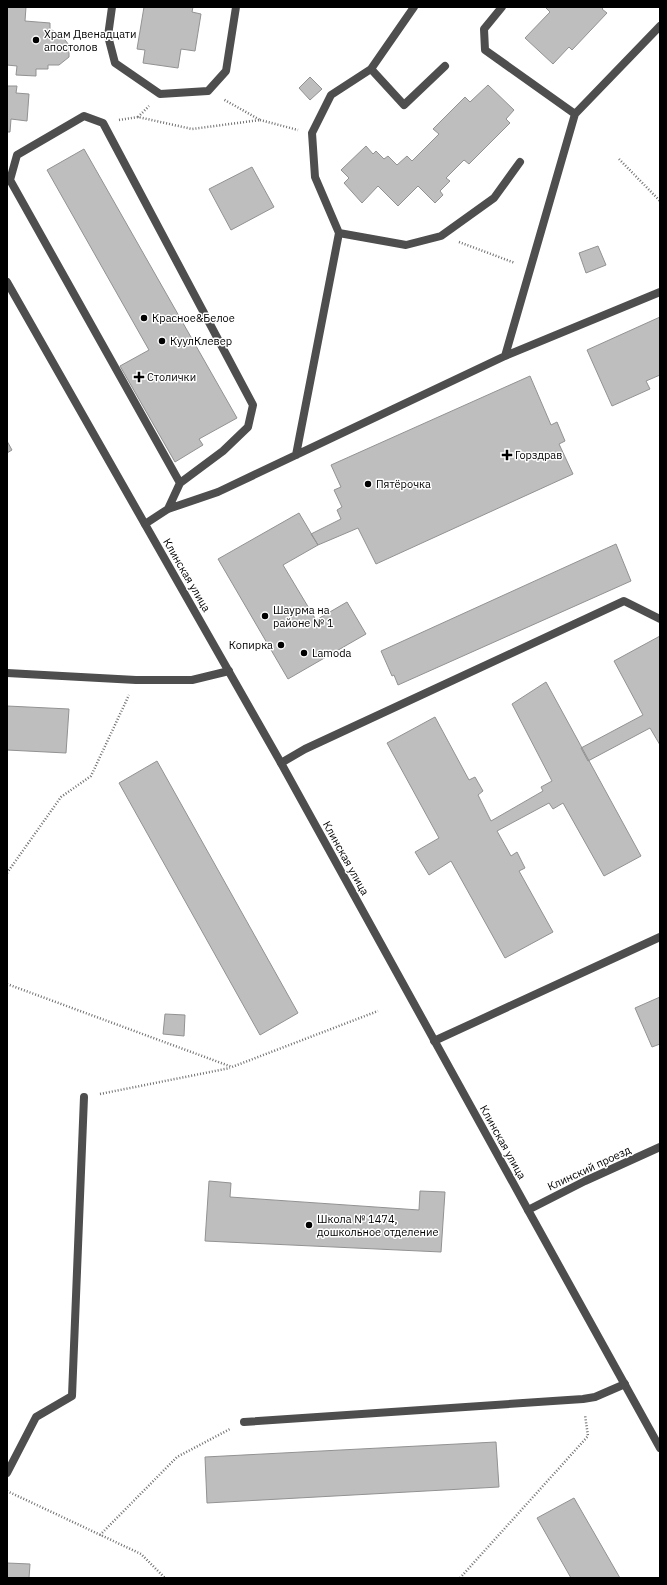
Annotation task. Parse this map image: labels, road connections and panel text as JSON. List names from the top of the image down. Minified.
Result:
{"streets":{"street":["Клинская улица","Клинский проезд"]},"crossings":[["Клинская улица","Клинский проезд"]],"places":{"other":["Храм Двенадцати апостолов","Красное&Белое","КуулКлевер","Пятёрочка","Шаурма на районе № 1","Копирка","Lamoda","Школа № 1474, дошкольное отделение"],"health":["Столички","Горздрав"]}}
